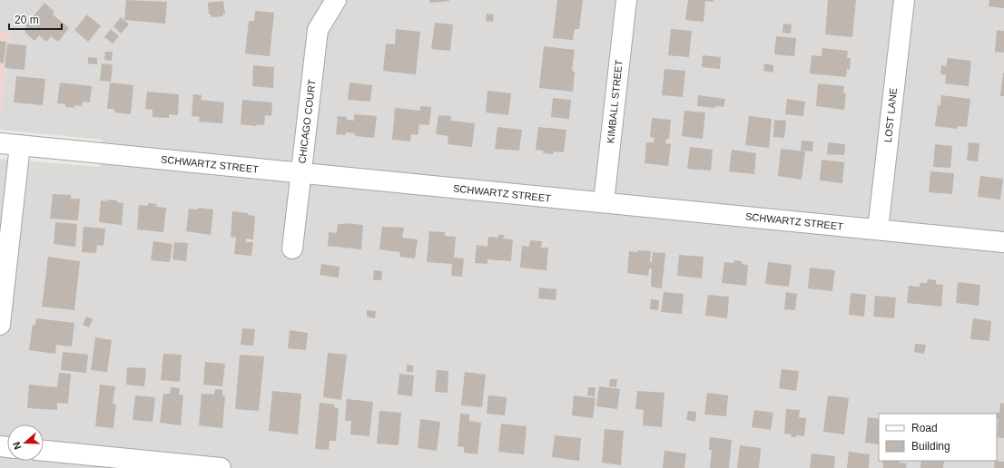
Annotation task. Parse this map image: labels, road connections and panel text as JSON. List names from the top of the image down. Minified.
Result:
{"streets":{"street":["KIMBALL STREET","LOST LANE","CHICAGO COURT","SCHWARTZ STREET"]},"crossings":[["KIMBALL STREET","SCHWARTZ STREET"],["LOST LANE","SCHWARTZ STREET"],["CHICAGO COURT","SCHWARTZ STREET"]],"legend":["Road","Building"],"scale_bar":"20 m","north":"left"}
